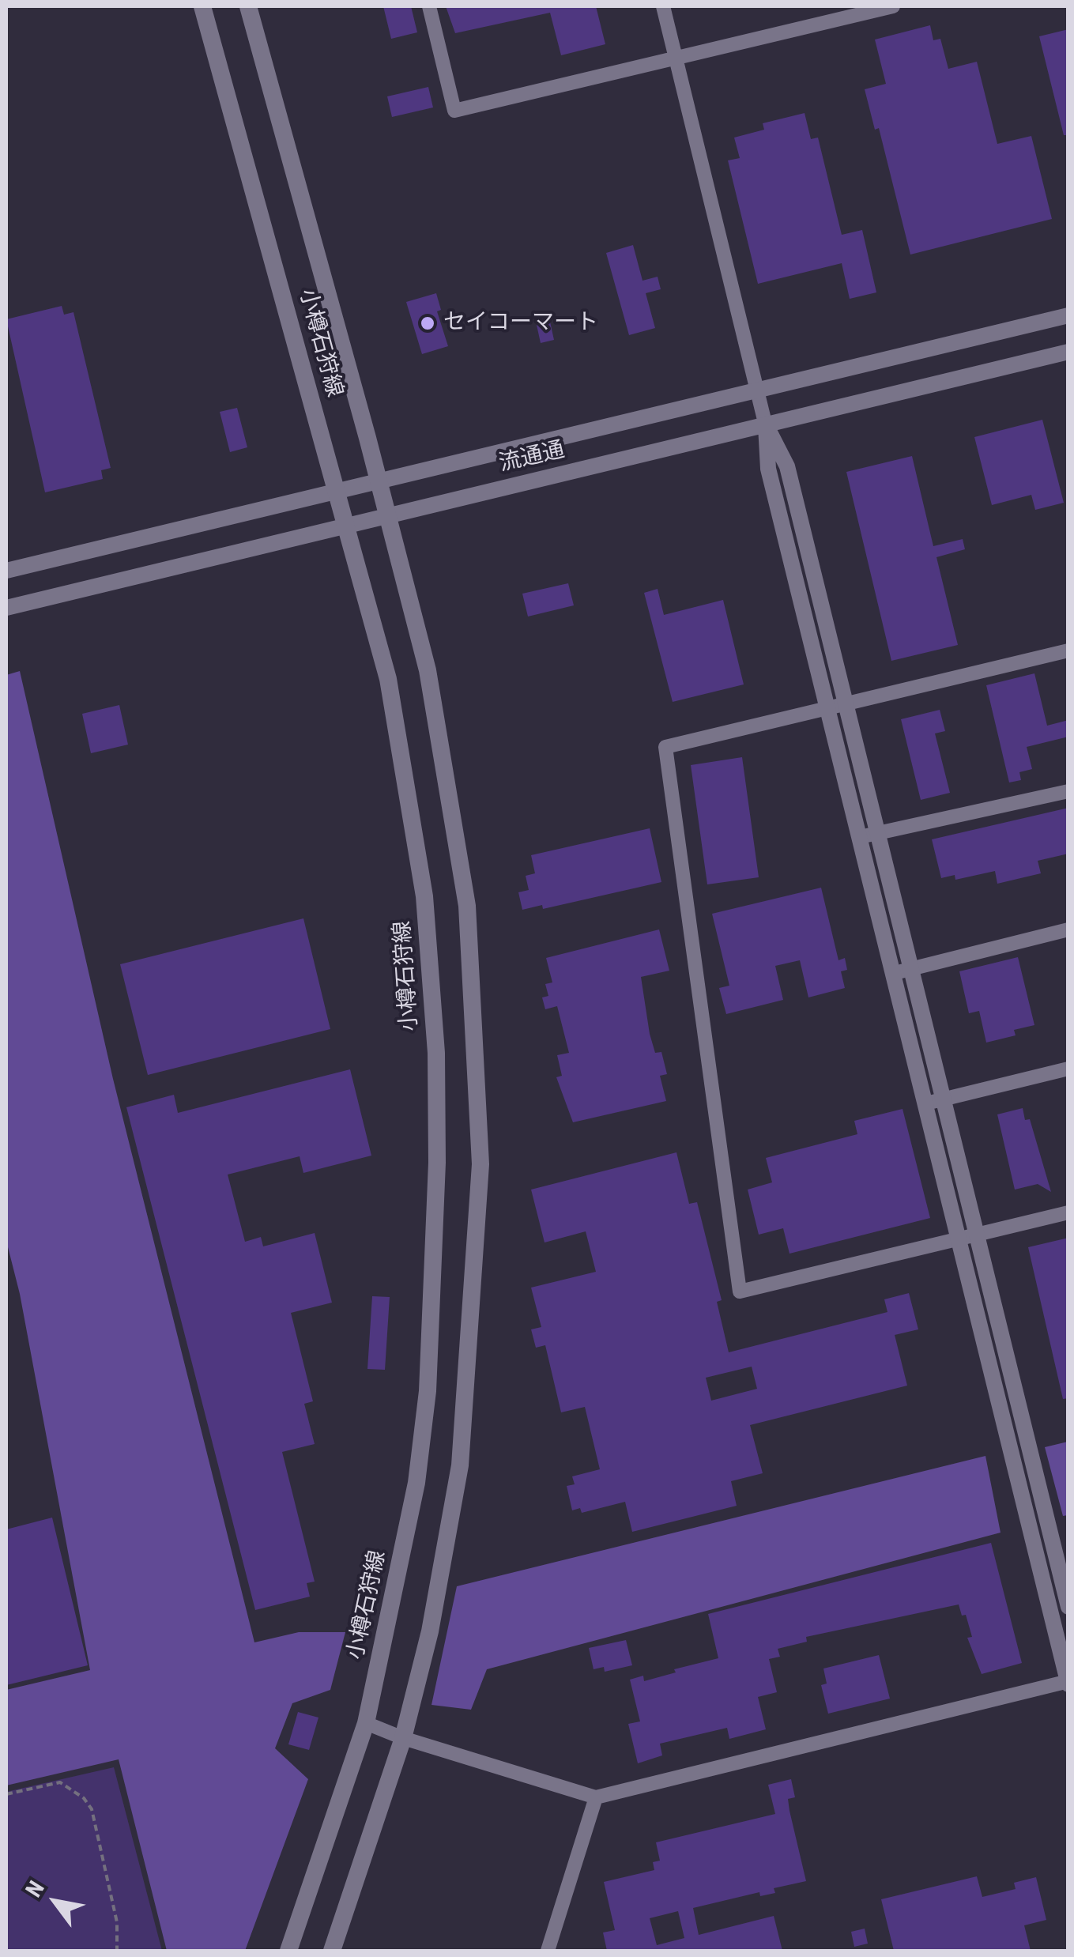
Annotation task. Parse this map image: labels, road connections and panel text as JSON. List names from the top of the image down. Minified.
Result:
{"streets":{"main road":["小樽石狩線"],"street":["流通通"]},"crossings":[["小樽石狩線","流通通"]],"places":["セイコーマート"],"north":"top left"}
